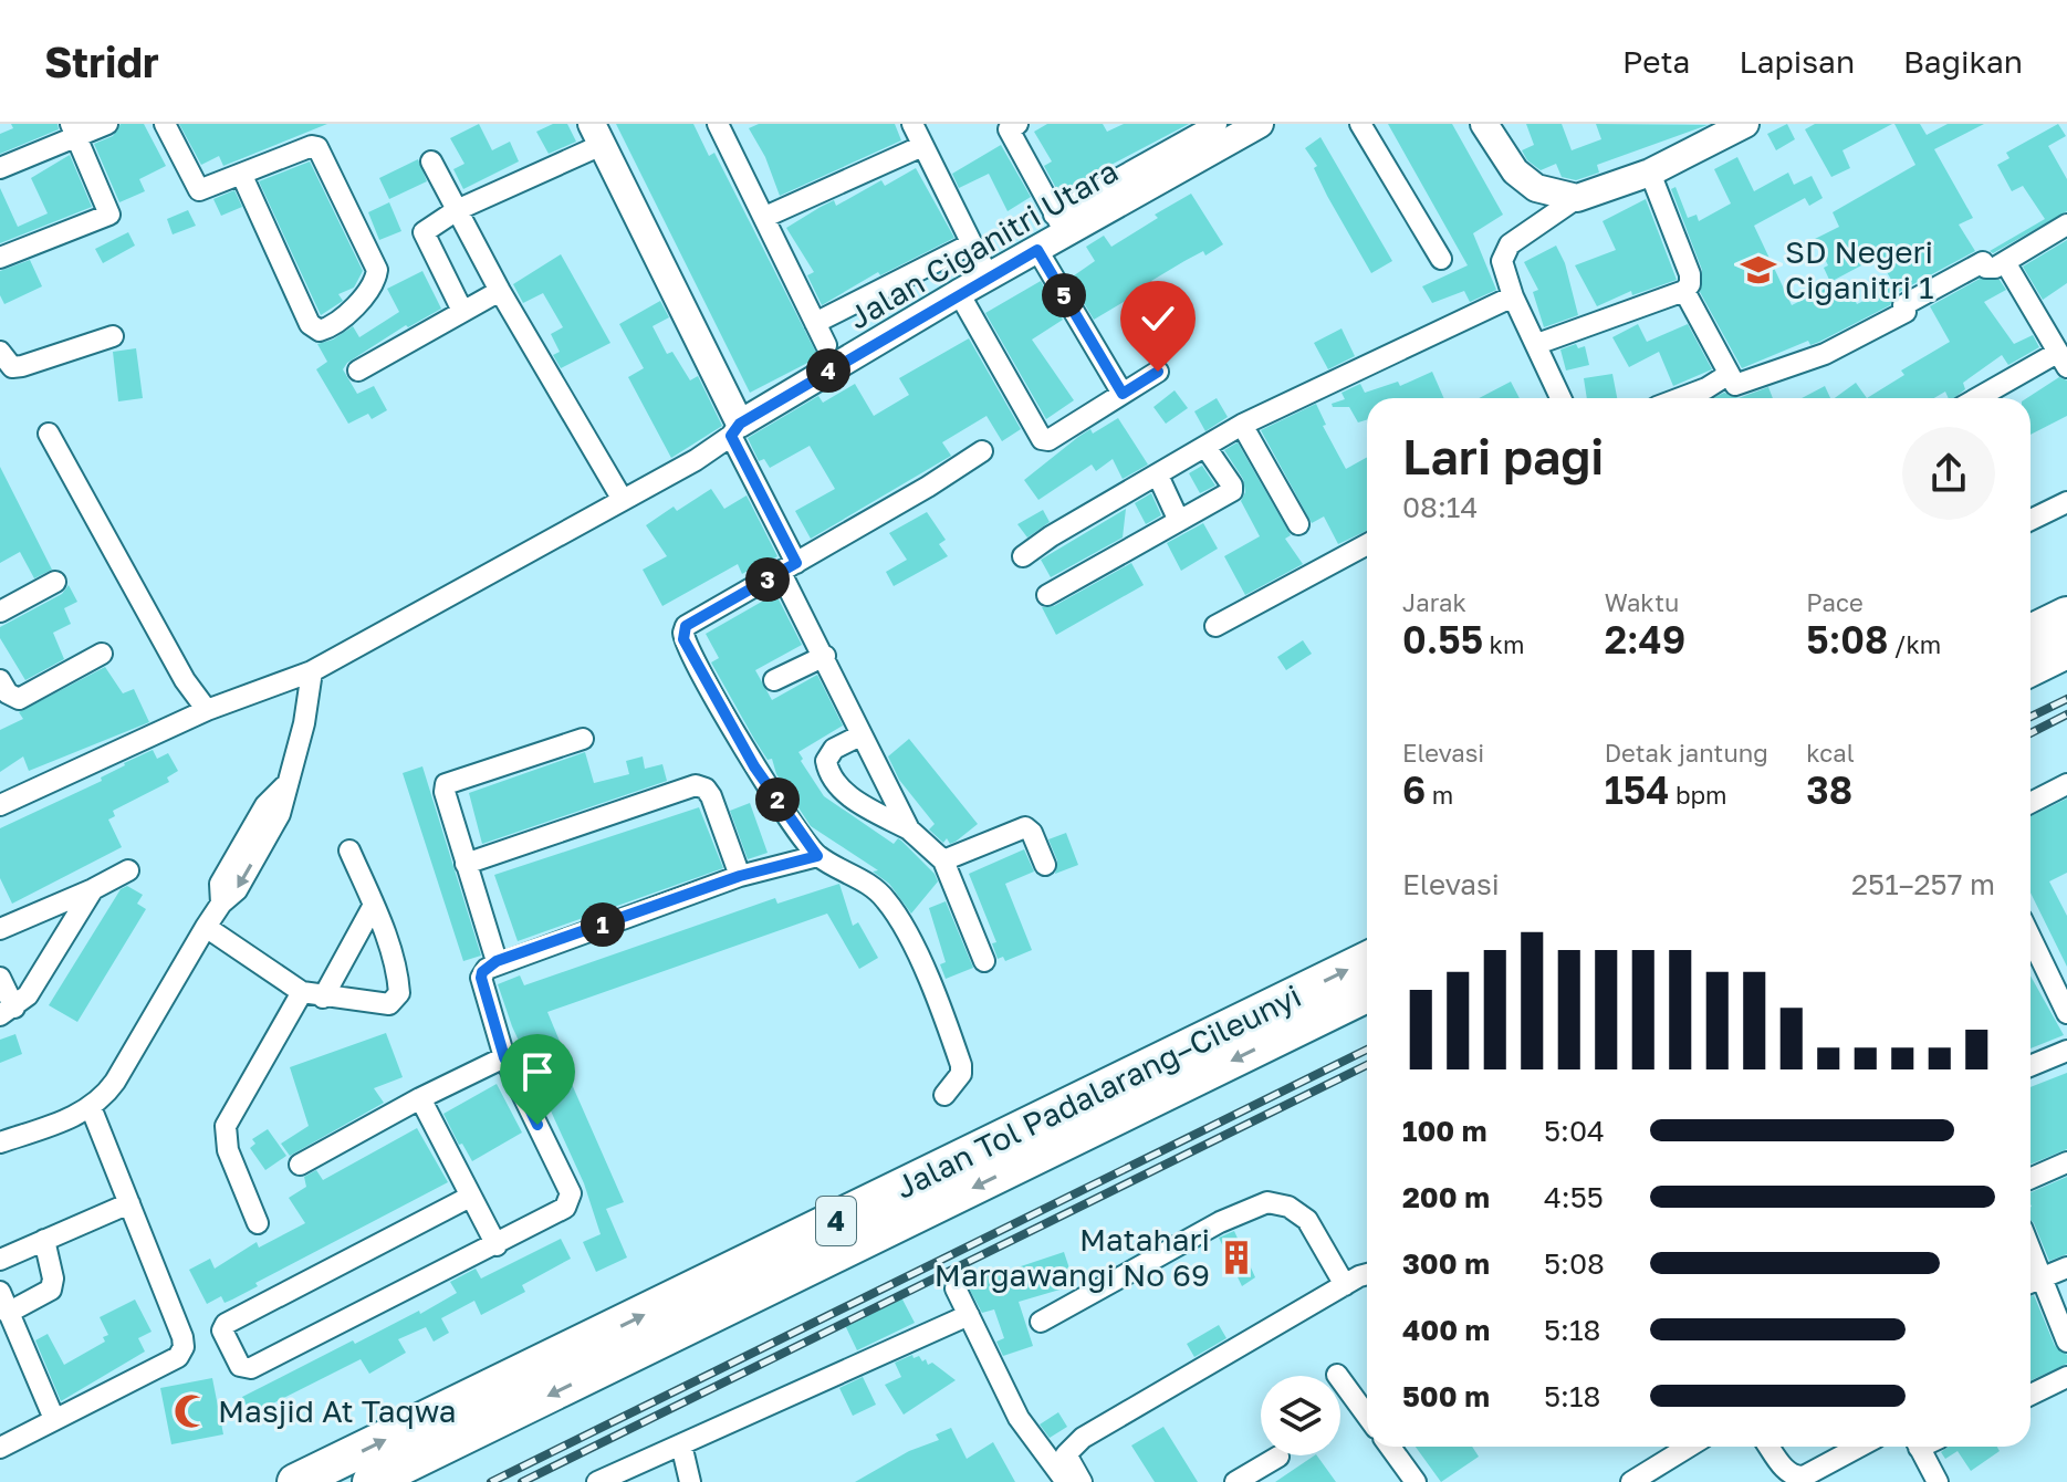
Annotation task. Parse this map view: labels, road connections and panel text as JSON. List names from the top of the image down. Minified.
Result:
{"streets":{"highway":["Jalan Tol Padalarang–Cileunyi","4"],"street":["Jalan Ciganitri Utara"]},"places":{"school or university":["SD Negeri Ciganitri 1"],"building":["Matahari Margawangi No 69"],"mosque":["Masjid At Taqwa"]},"page":{"header":"Stridr","nav":["Peta","Lapisan","Bagikan"],"pins":["5","4","3","2","1"],"heading":["Lari pagi","08:14"],"stats":[["Jarak","0.55 km"],["Waktu","2:49"],["Pace","5:08 /km"],["Elevasi","6 m"],["Detak jantung","154 bpm"],["kcal","38"]],"chart":["Elevasi","251–257 m"],"list":[{"name":"100 m","note":"5:04"},{"name":"200 m","note":"4:55"},{"name":"300 m","note":"5:08"},{"name":"400 m","note":"5:18"},{"name":"500 m","note":"5:18"}]}}
